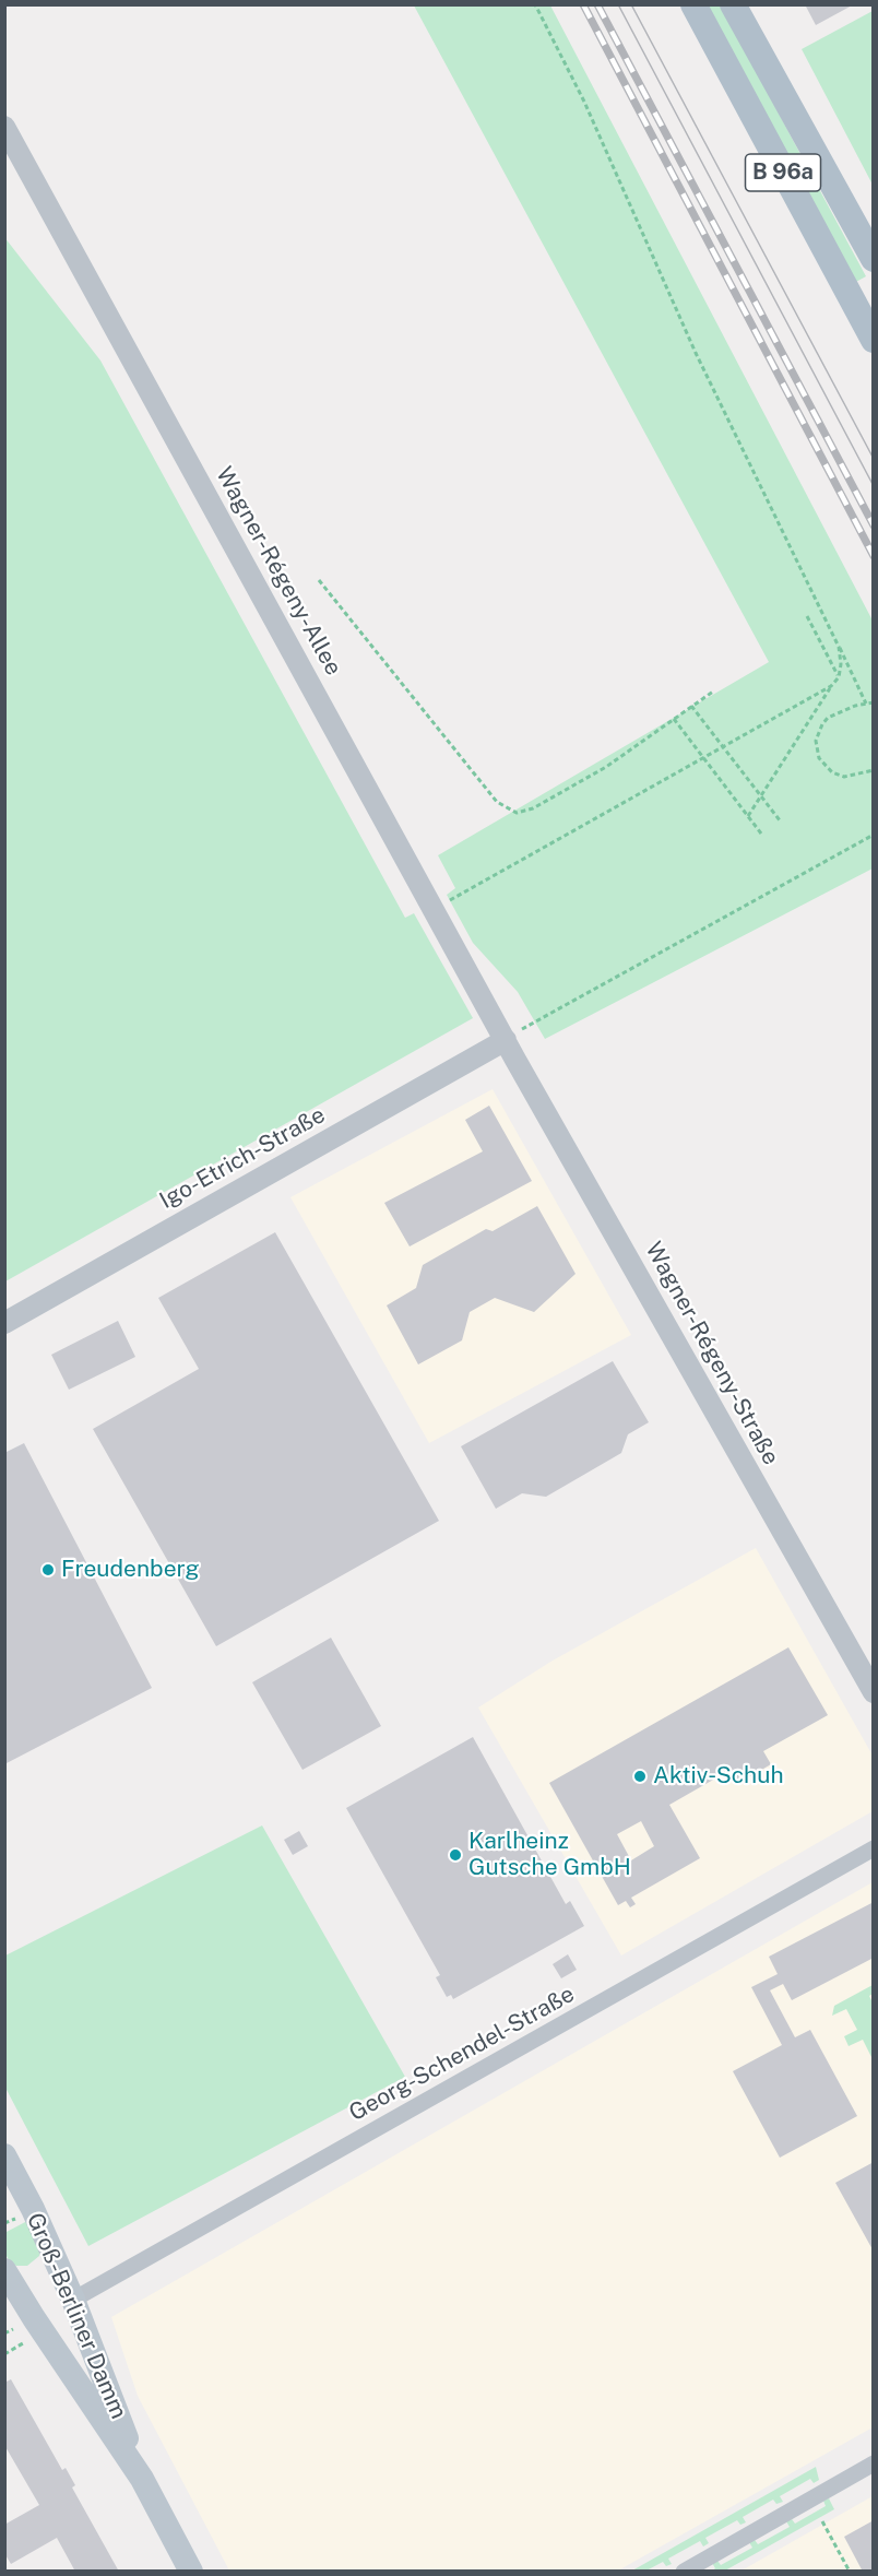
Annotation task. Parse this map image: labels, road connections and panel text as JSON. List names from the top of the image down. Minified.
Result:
{"streets":{"main road":["B 96a","Groß-Berliner Damm"],"street":["Wagner-Régeny-Allee","Igo-Etrich-Straße","Wagner-Régeny-Straße","Georg-Schendel-Straße"]},"crossings":[["Wagner-Régeny-Allee","Igo-Etrich-Straße"],["Wagner-Régeny-Allee","Wagner-Régeny-Straße"],["Igo-Etrich-Straße","Wagner-Régeny-Straße"],["Georg-Schendel-Straße","Groß-Berliner Damm"]],"places":["Freudenberg","Aktiv-Schuh","Karlheinz Gutsche GmbH"]}
